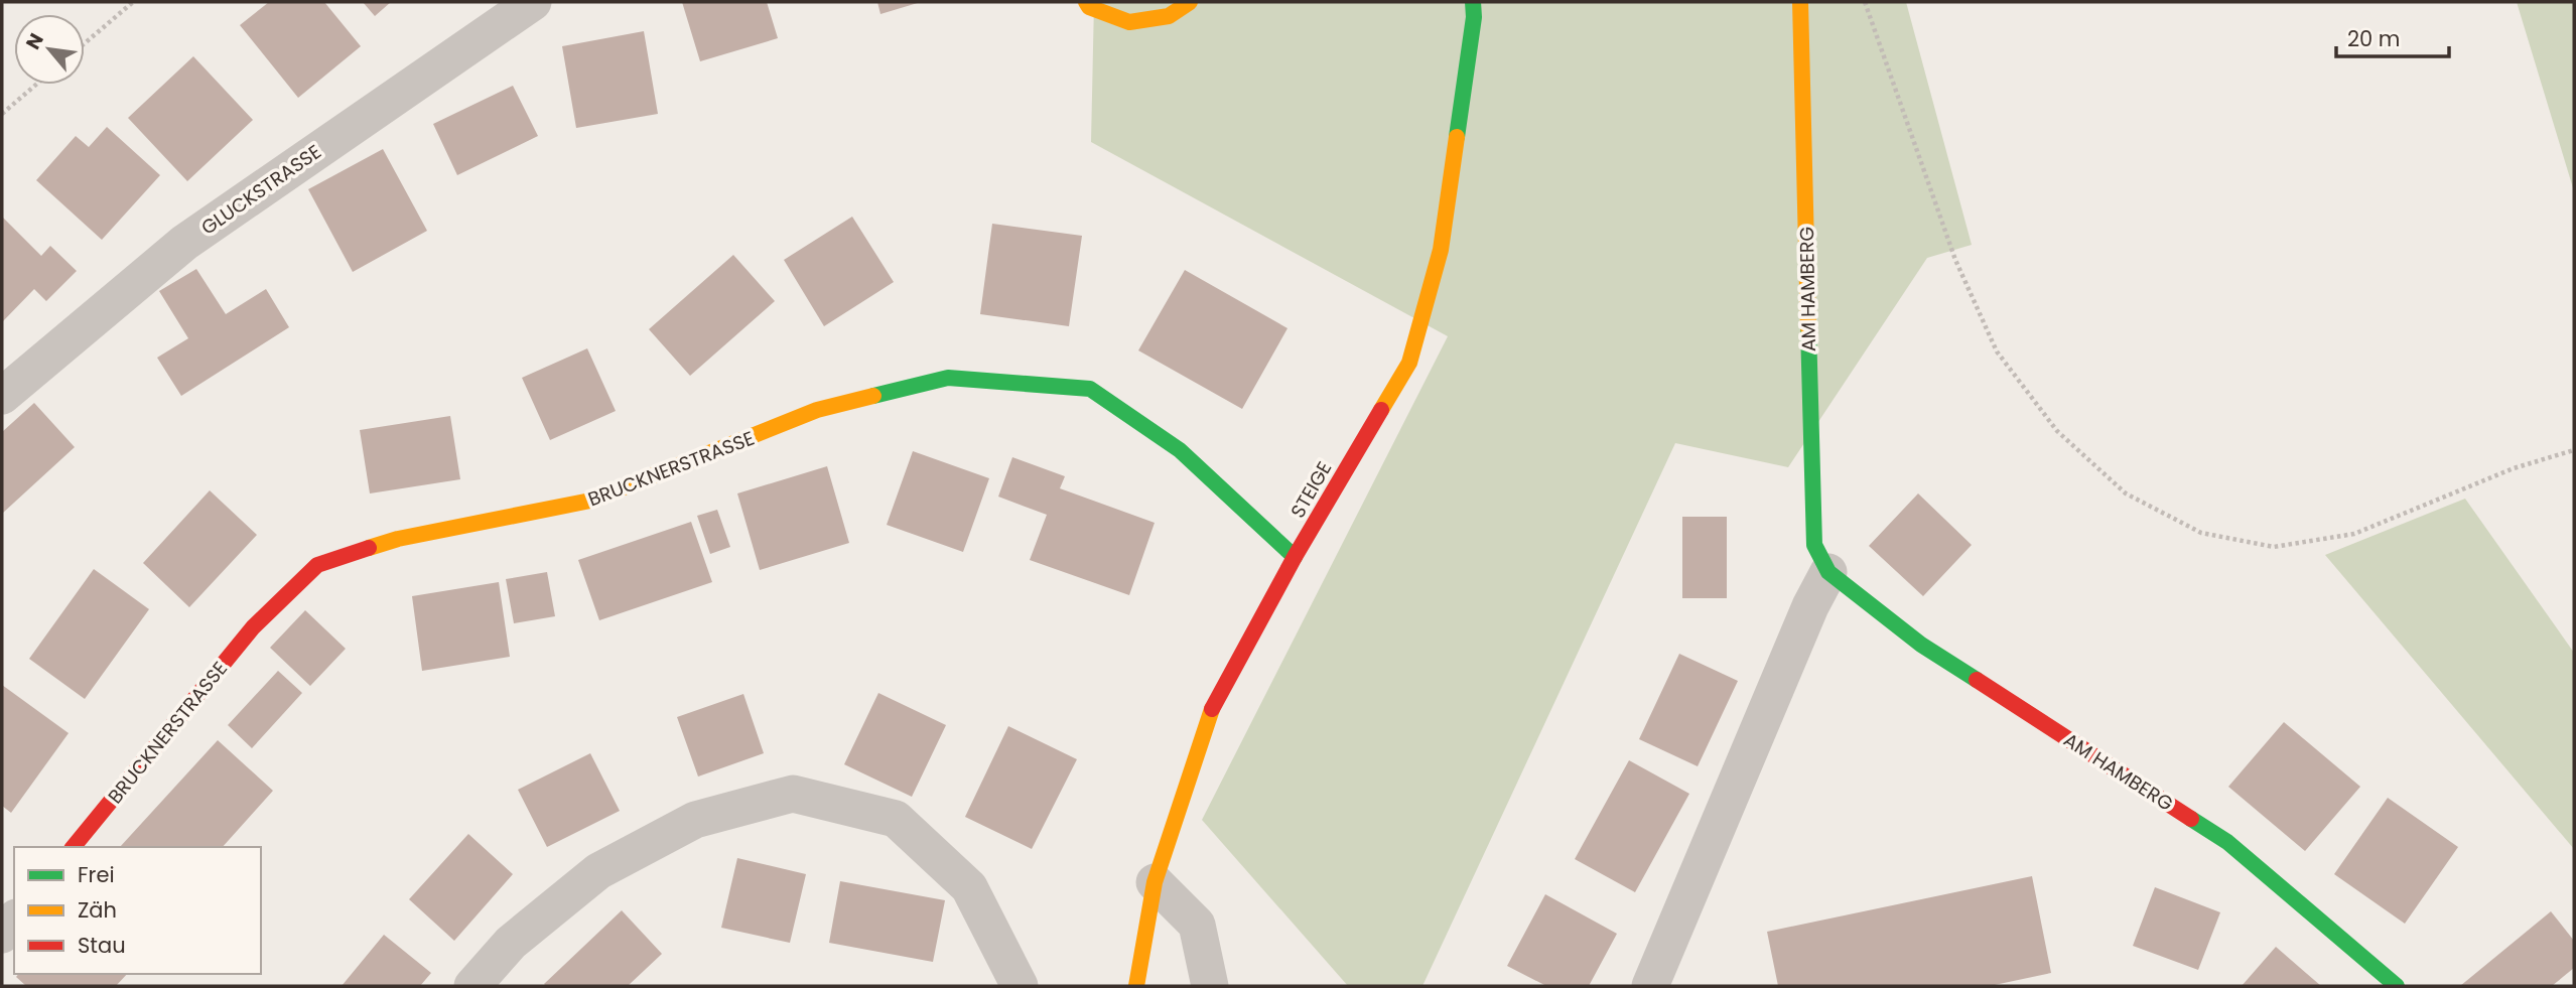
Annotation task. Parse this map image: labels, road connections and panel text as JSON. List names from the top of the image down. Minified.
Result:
{"streets":{"street":["GLUCKSTRASSE","AM HAMBERG","BRUCKNERSTRASSE","STEIGE"]},"crossings":[["BRUCKNERSTRASSE","STEIGE"]],"legend":["Frei","Zäh","Stau"],"scale_bar":"20 m","north":"top left"}
